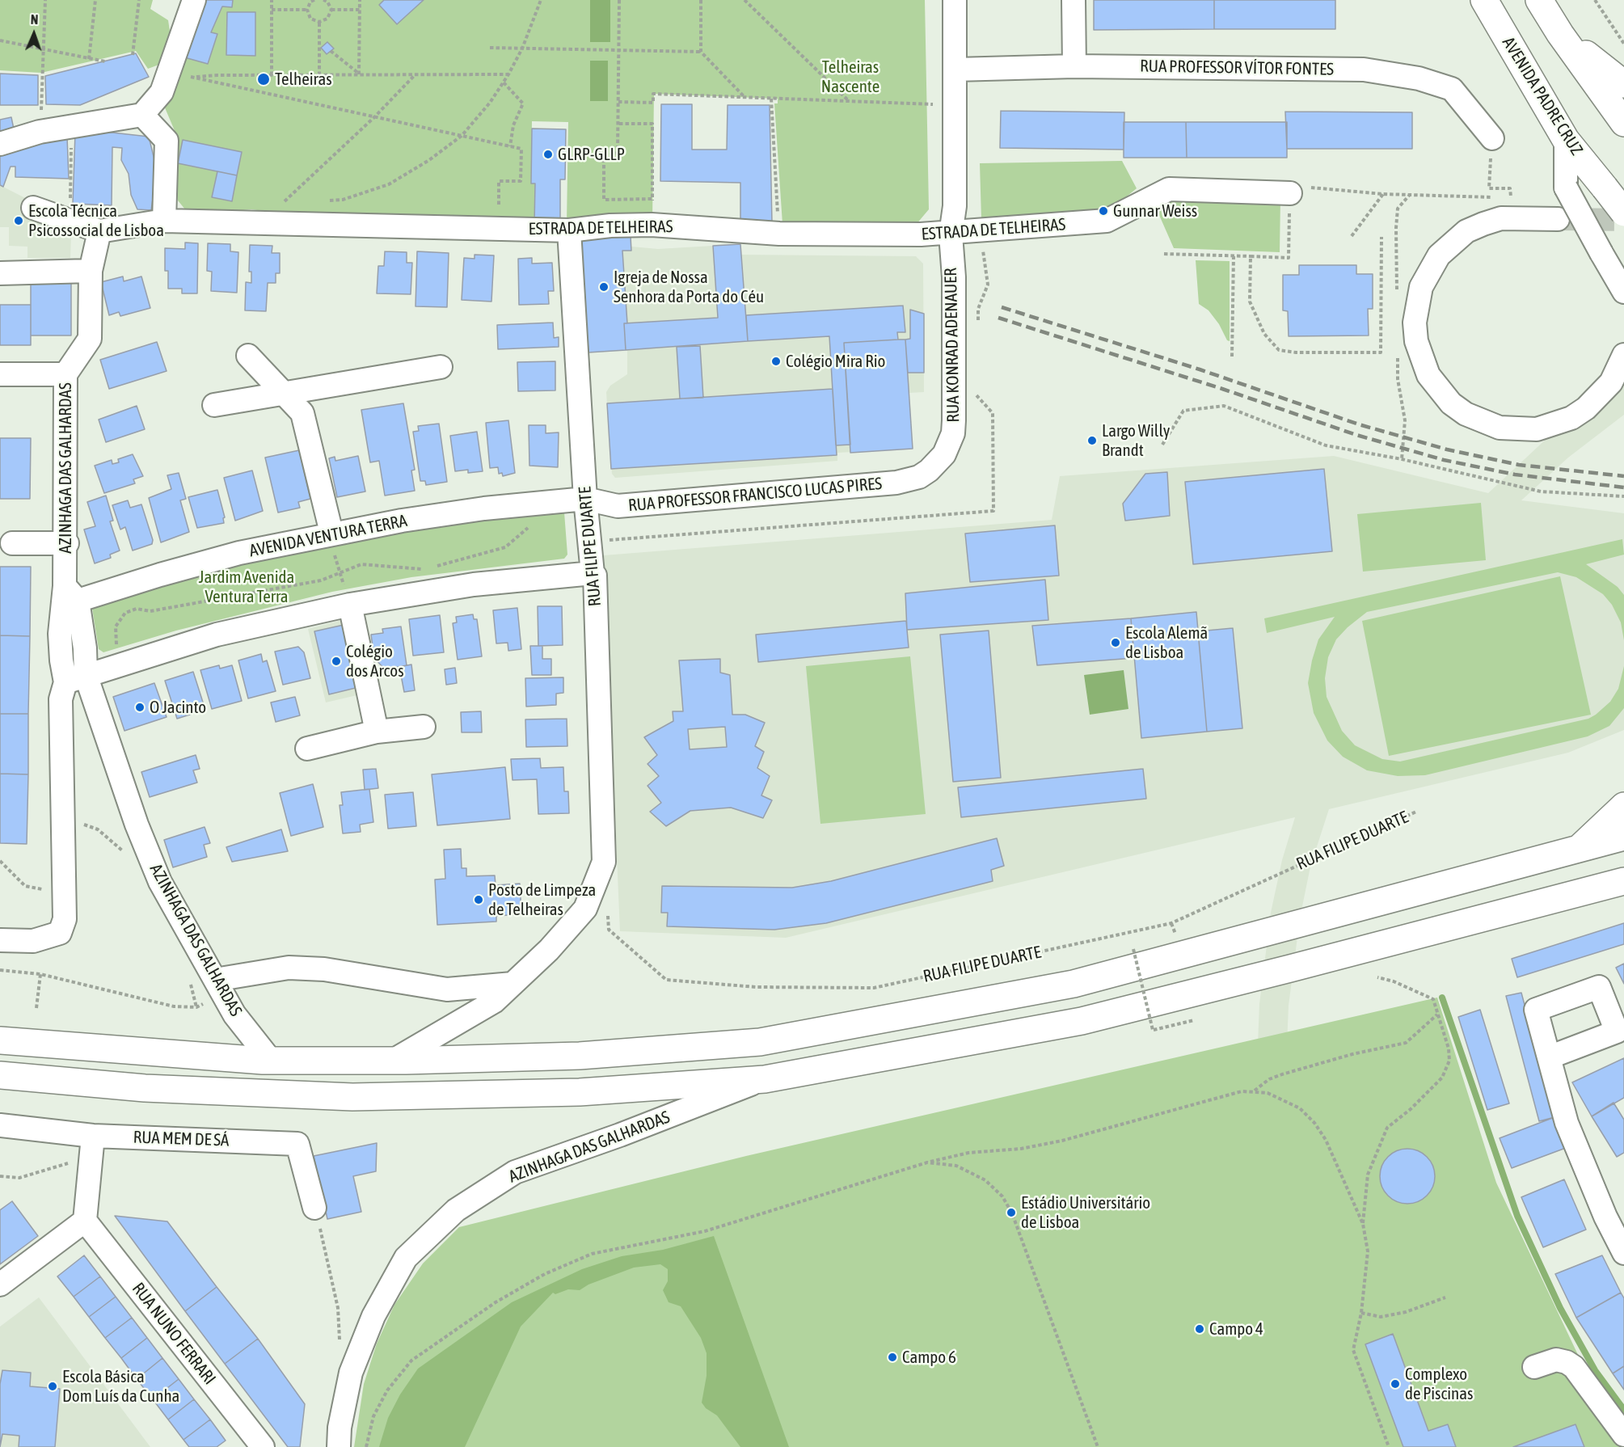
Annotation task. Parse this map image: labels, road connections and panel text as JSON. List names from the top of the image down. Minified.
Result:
{"streets":{"highway":["AVENIDA PADRE CRUZ"],"street":["RUA PROFESSOR VÍTOR FONTES","ESTRADA DE TELHEIRAS","RUA KONRAD ADENAUER","AZINHAGA DAS GALHARDAS","RUA PROFESSOR FRANCISCO LUCAS PIRES","AVENIDA VENTURA TERRA","RUA FILIPE DUARTE","RUA MEM DE SÁ","RUA NUNO FERRARI"]},"crossings":[["RUA PROFESSOR VÍTOR FONTES","RUA KONRAD ADENAUER"],["ESTRADA DE TELHEIRAS","RUA KONRAD ADENAUER"],["ESTRADA DE TELHEIRAS","AZINHAGA DAS GALHARDAS"],["ESTRADA DE TELHEIRAS","RUA FILIPE DUARTE"],["RUA KONRAD ADENAUER","RUA PROFESSOR FRANCISCO LUCAS PIRES"],["AZINHAGA DAS GALHARDAS","AVENIDA VENTURA TERRA"],["RUA PROFESSOR FRANCISCO LUCAS PIRES","AVENIDA VENTURA TERRA"],["RUA PROFESSOR FRANCISCO LUCAS PIRES","RUA FILIPE DUARTE"],["AVENIDA VENTURA TERRA","RUA FILIPE DUARTE"]],"parks":["Telheiras Nascente","Jardim Avenida Ventura Terra"],"places":["Telheiras","GLRP-GLLP","Gunnar Weiss","Escola Técnica Psicossocial de Lisboa","Igreja de Nossa Senhora da Porta do Céu","Colégio Mira Rio","Largo Willy Brandt","Escola Alemã de Lisboa","Colégio dos Arcos","O Jacinto","Posto de Limpeza de Telheiras","Estádio Universitário de Lisboa","Campo 4","Campo 6","Complexo de Piscinas","Escola Básica Dom Luís da Cunha"],"north":"top"}
